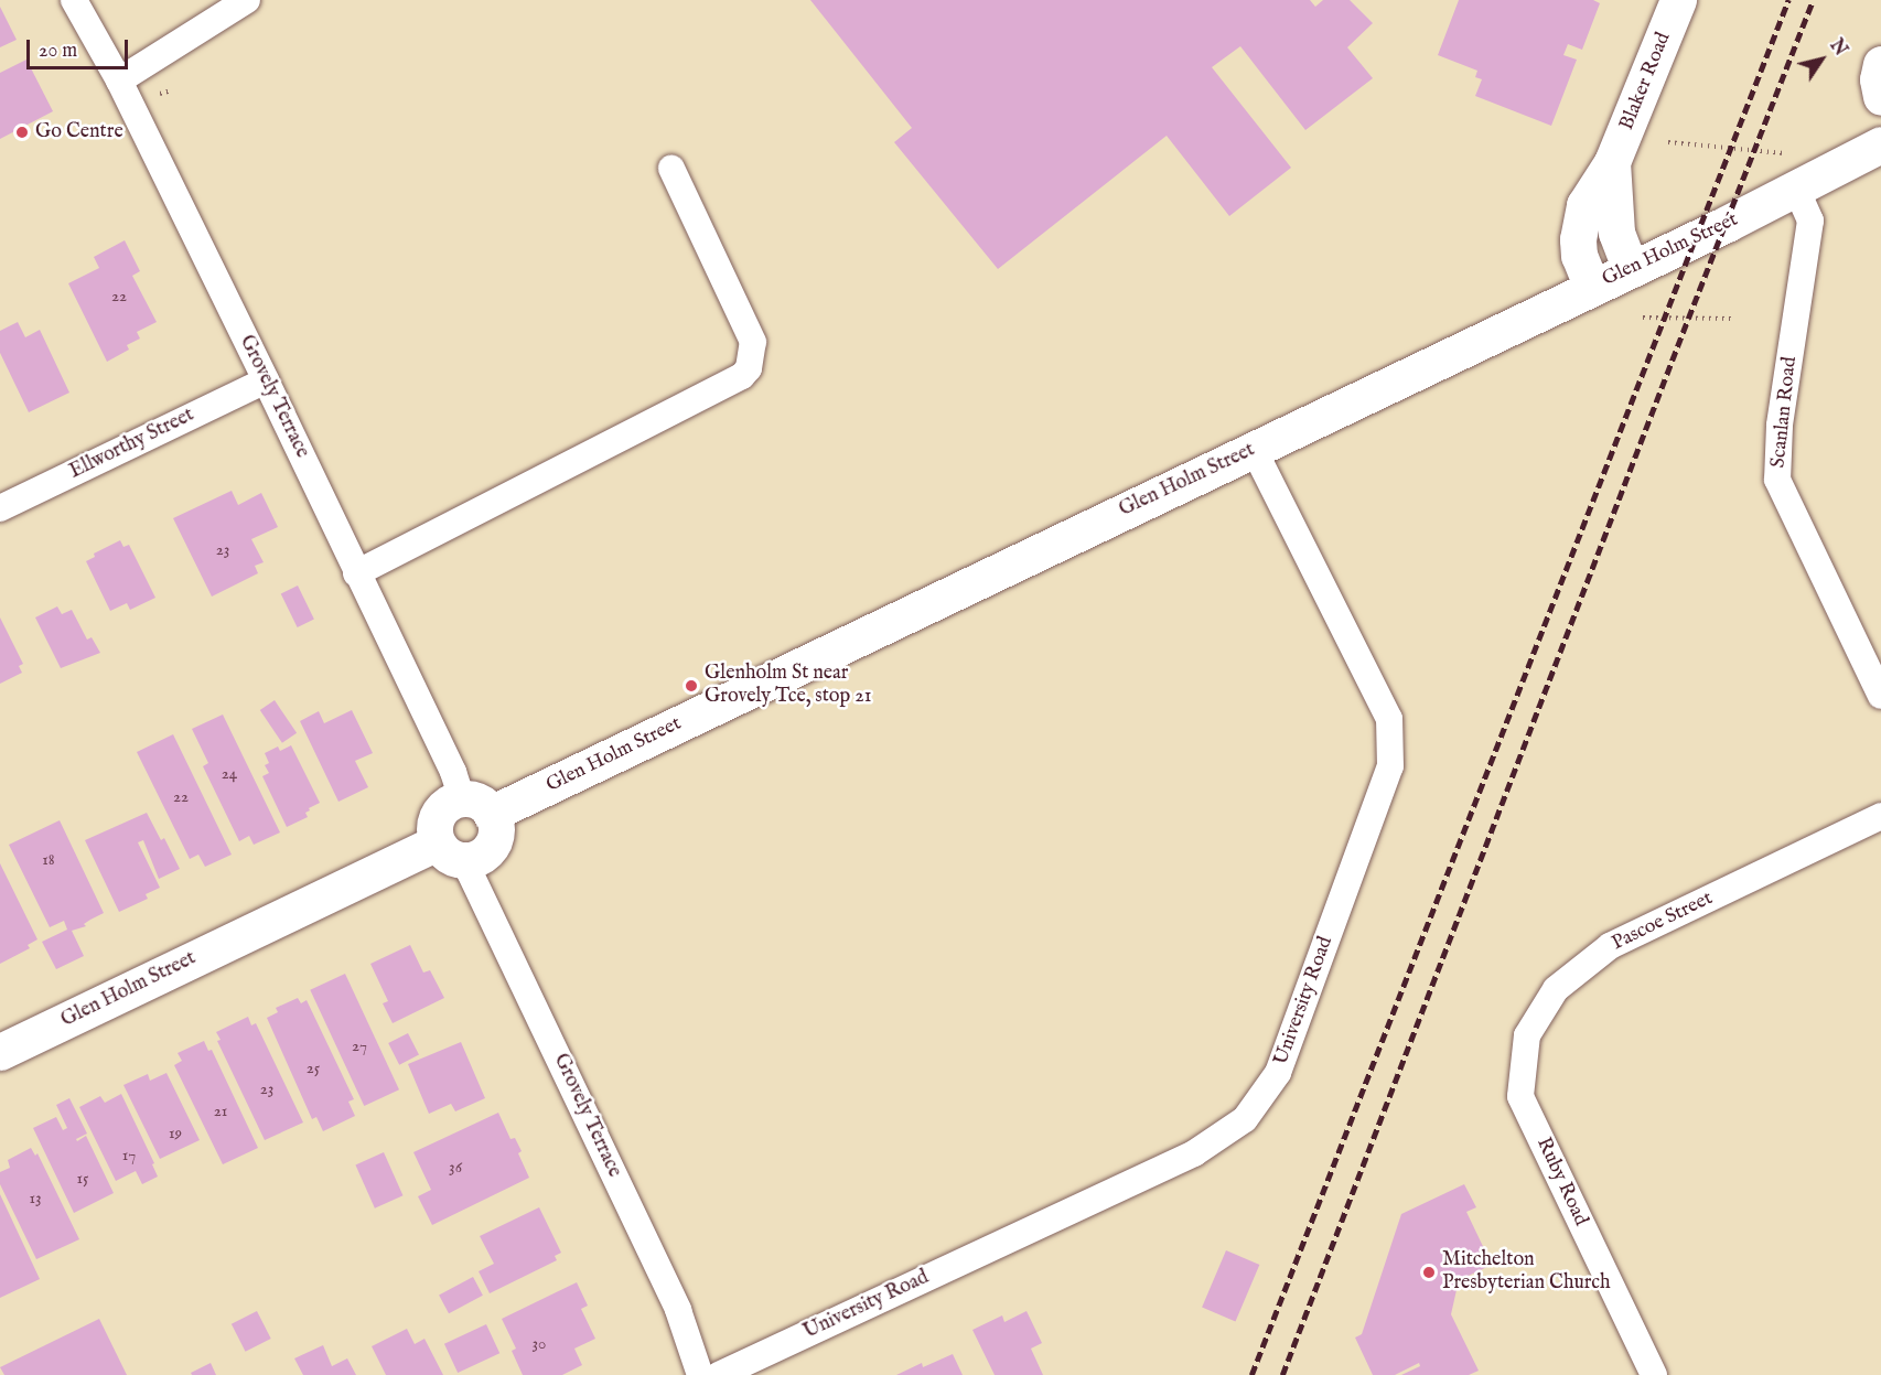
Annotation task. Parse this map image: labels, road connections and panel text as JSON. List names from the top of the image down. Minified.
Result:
{"streets":{"street":["Blaker Road","Glen Holm Street","Grovely Terrace","Scanlan Road","Ellworthy Street","Pascoe Street","University Road","Ruby Road"]},"crossings":[["Blaker Road","Glen Holm Street"],["Glen Holm Street","Grovely Terrace"],["Glen Holm Street","Scanlan Road"],["Glen Holm Street","University Road"],["Grovely Terrace","Ellworthy Street"],["Pascoe Street","Ruby Road"]],"places":["Go Centre","Glenholm St near Grovely Tce, stop 21","Mitchelton Presbyterian Church"],"house_numbers":["22","23","24","22","18","27","25","23","21","19","17","36","15","13","30"],"scale_bar":"20 m","north":"top right"}
